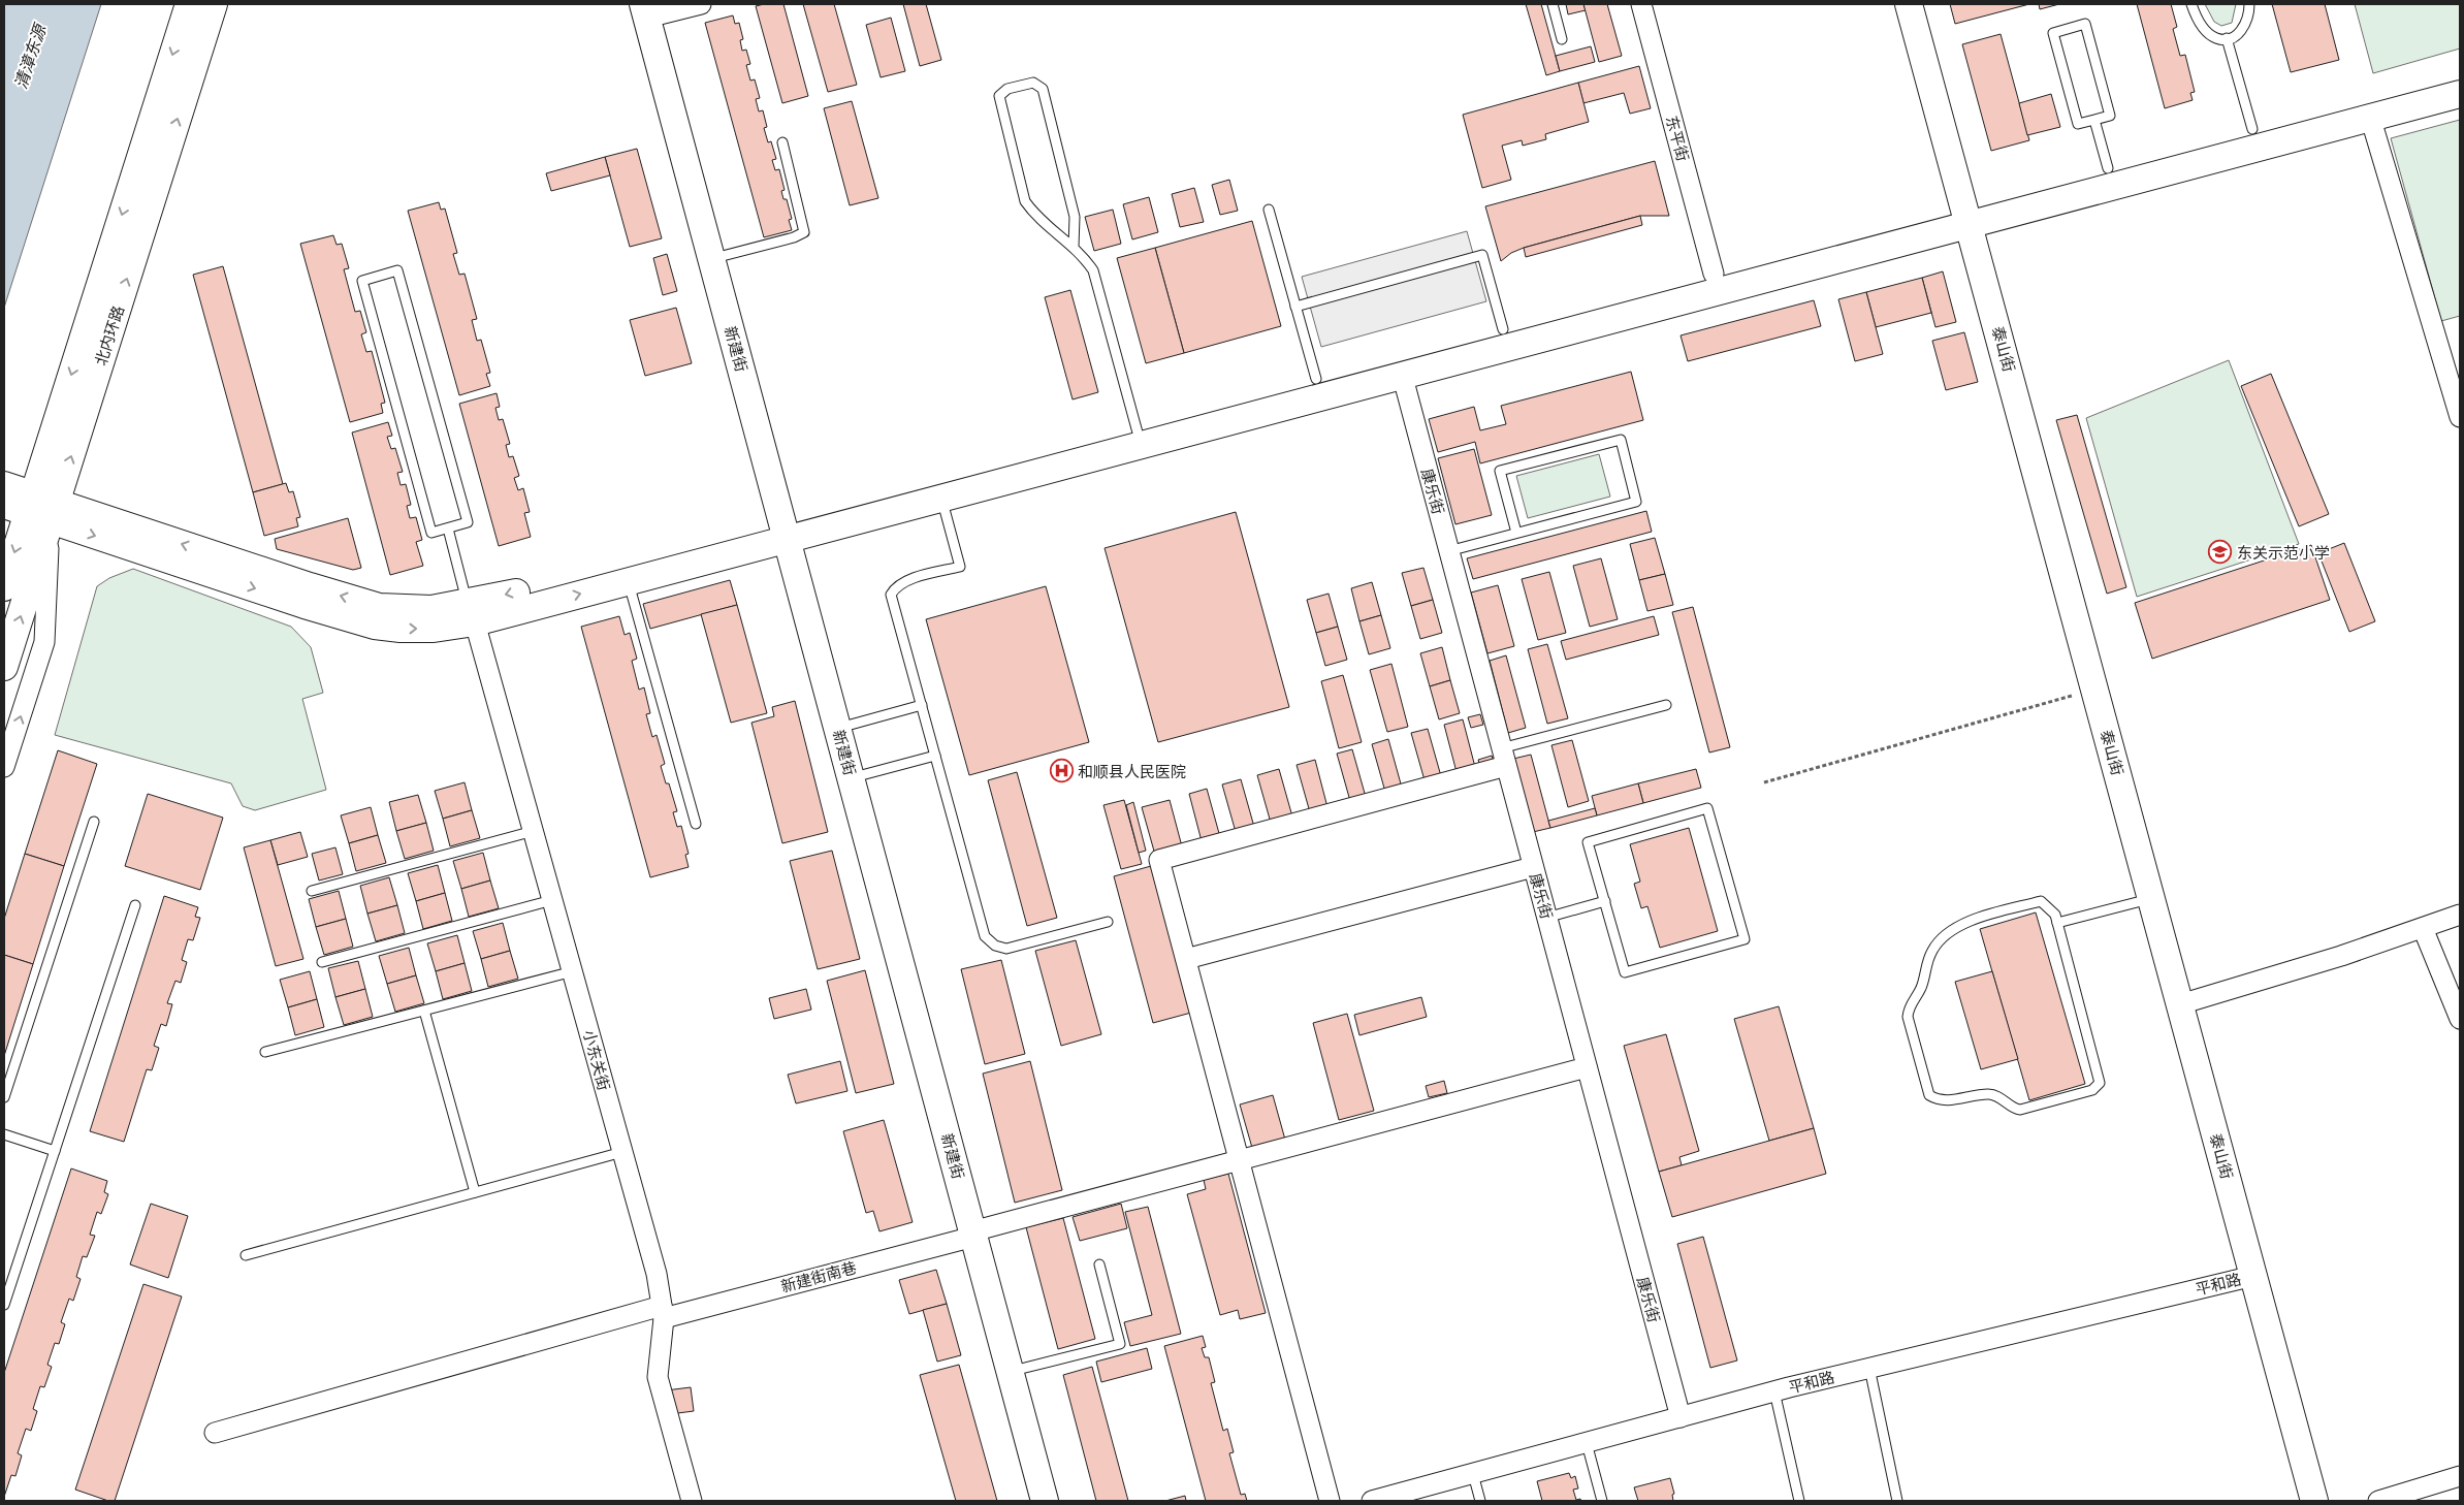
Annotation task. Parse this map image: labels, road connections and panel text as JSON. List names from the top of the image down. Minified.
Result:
{"streets":{"main road":["北内环路","新建街","泰山街"],"street":["东平街","康乐街","小东关街","新建街南巷","平和路"]},"crossings":[["新建街","新建街南巷"],["泰山街","平和路"],["康乐街","新建街南巷"],["康乐街","平和路"],["小东关街","新建街南巷"]],"water":["清漳东源"],"places":{"school or university":["东关示范小学"],"hospital":["和顺县人民医院"]}}
